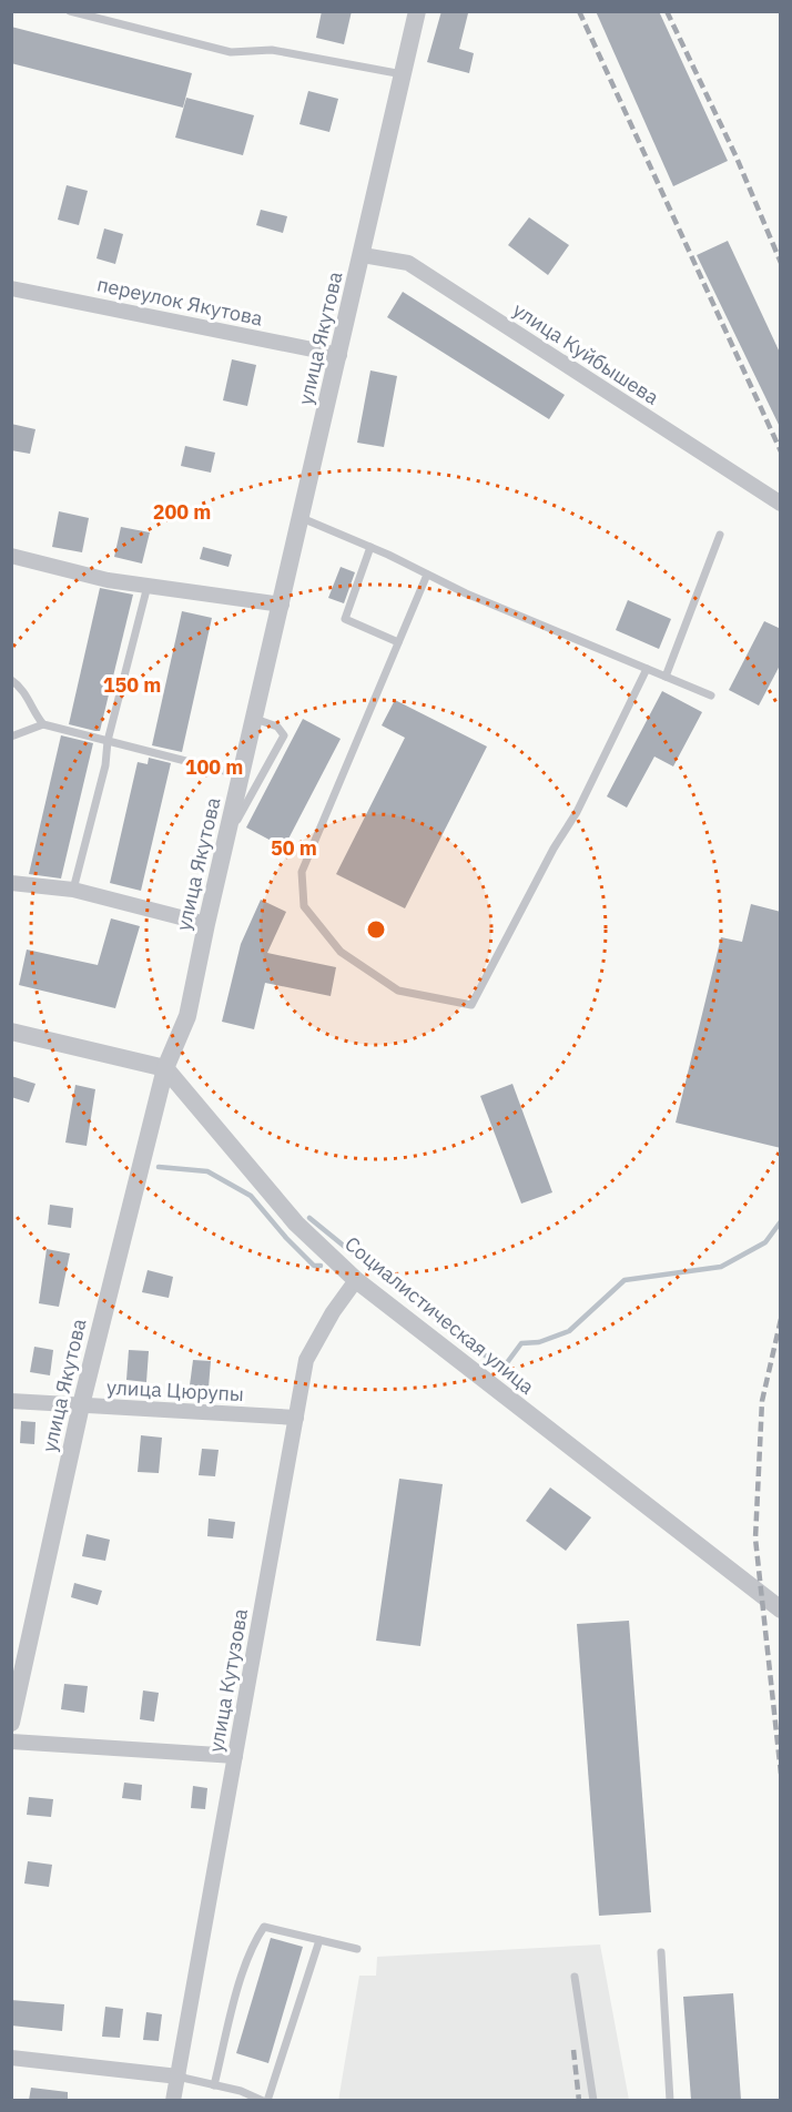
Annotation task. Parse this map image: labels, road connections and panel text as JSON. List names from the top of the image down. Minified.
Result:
{"streets":{"street":["переулок Якутова","улица Якутова","улица Куйбышева","Социалистическая улица","улица Цюрупы","улица Кутузова"]},"crossings":[["переулок Якутова","улица Якутова"],["улица Якутова","улица Куйбышева"],["улица Якутова","Социалистическая улица"],["улица Якутова","улица Цюрупы"],["Социалистическая улица","улица Кутузова"],["улица Цюрупы","улица Кутузова"]],"rings":["200 m","150 m","100 m","50 m"]}
